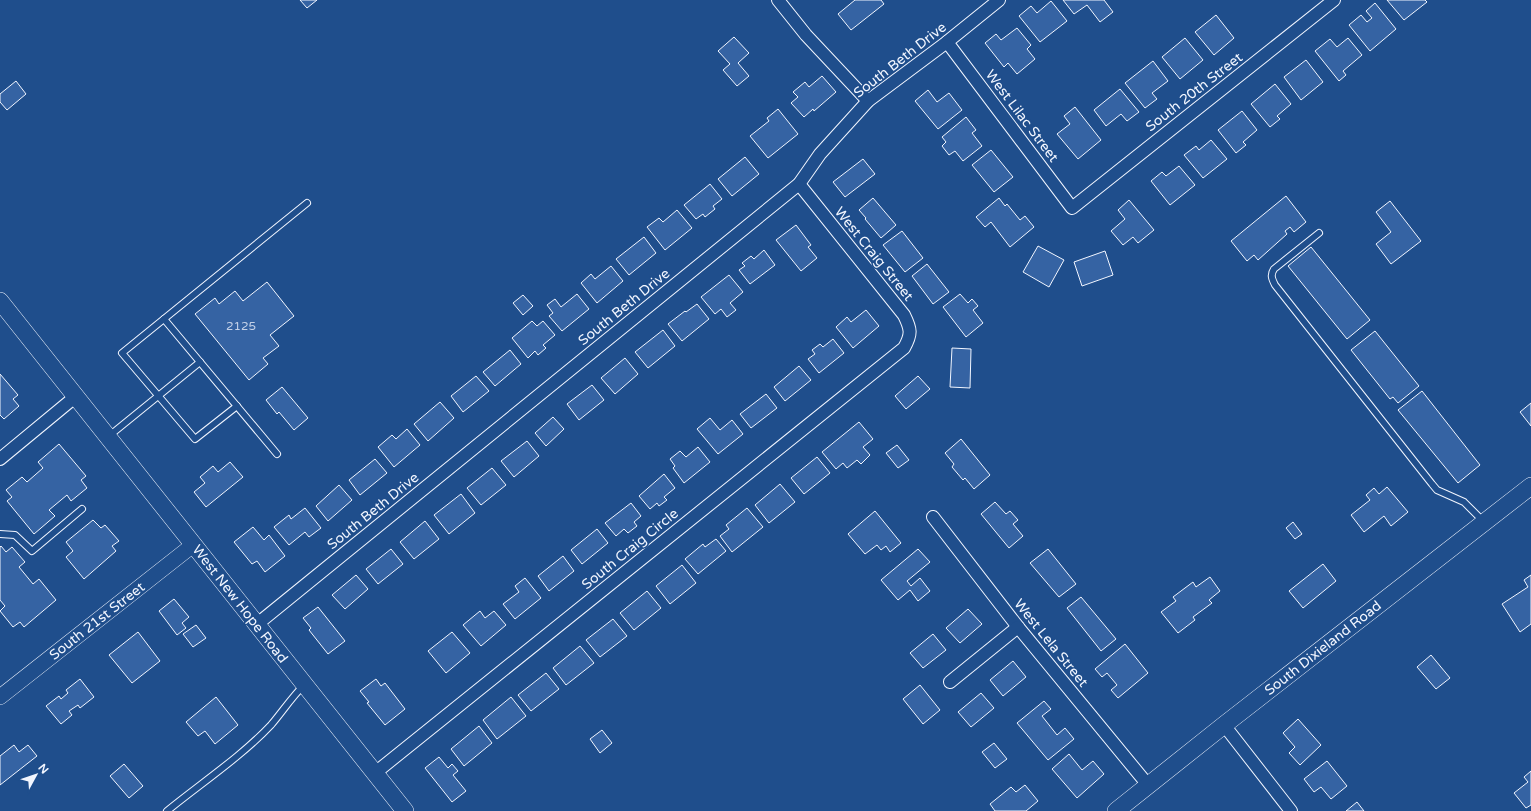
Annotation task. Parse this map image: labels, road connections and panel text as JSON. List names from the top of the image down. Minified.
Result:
{"streets":{"main road":["West New Hope Road","South Dixieland Road"],"street":["South Beth Drive","South 20th Street","West Lilac Street","West Craig Street","South Craig Circle","South 21st Street","West Lela Street"]},"crossings":[["South Beth Drive","West Lilac Street"],["South Beth Drive","West Craig Street"],["South Beth Drive","West New Hope Road"],["South 20th Street","West Lilac Street"],["West Craig Street","South Craig Circle"],["South Craig Circle","West New Hope Road"],["West New Hope Road","South 21st Street"],["West Lela Street","South Dixieland Road"]],"house_numbers":["2125"],"north":"top right"}
